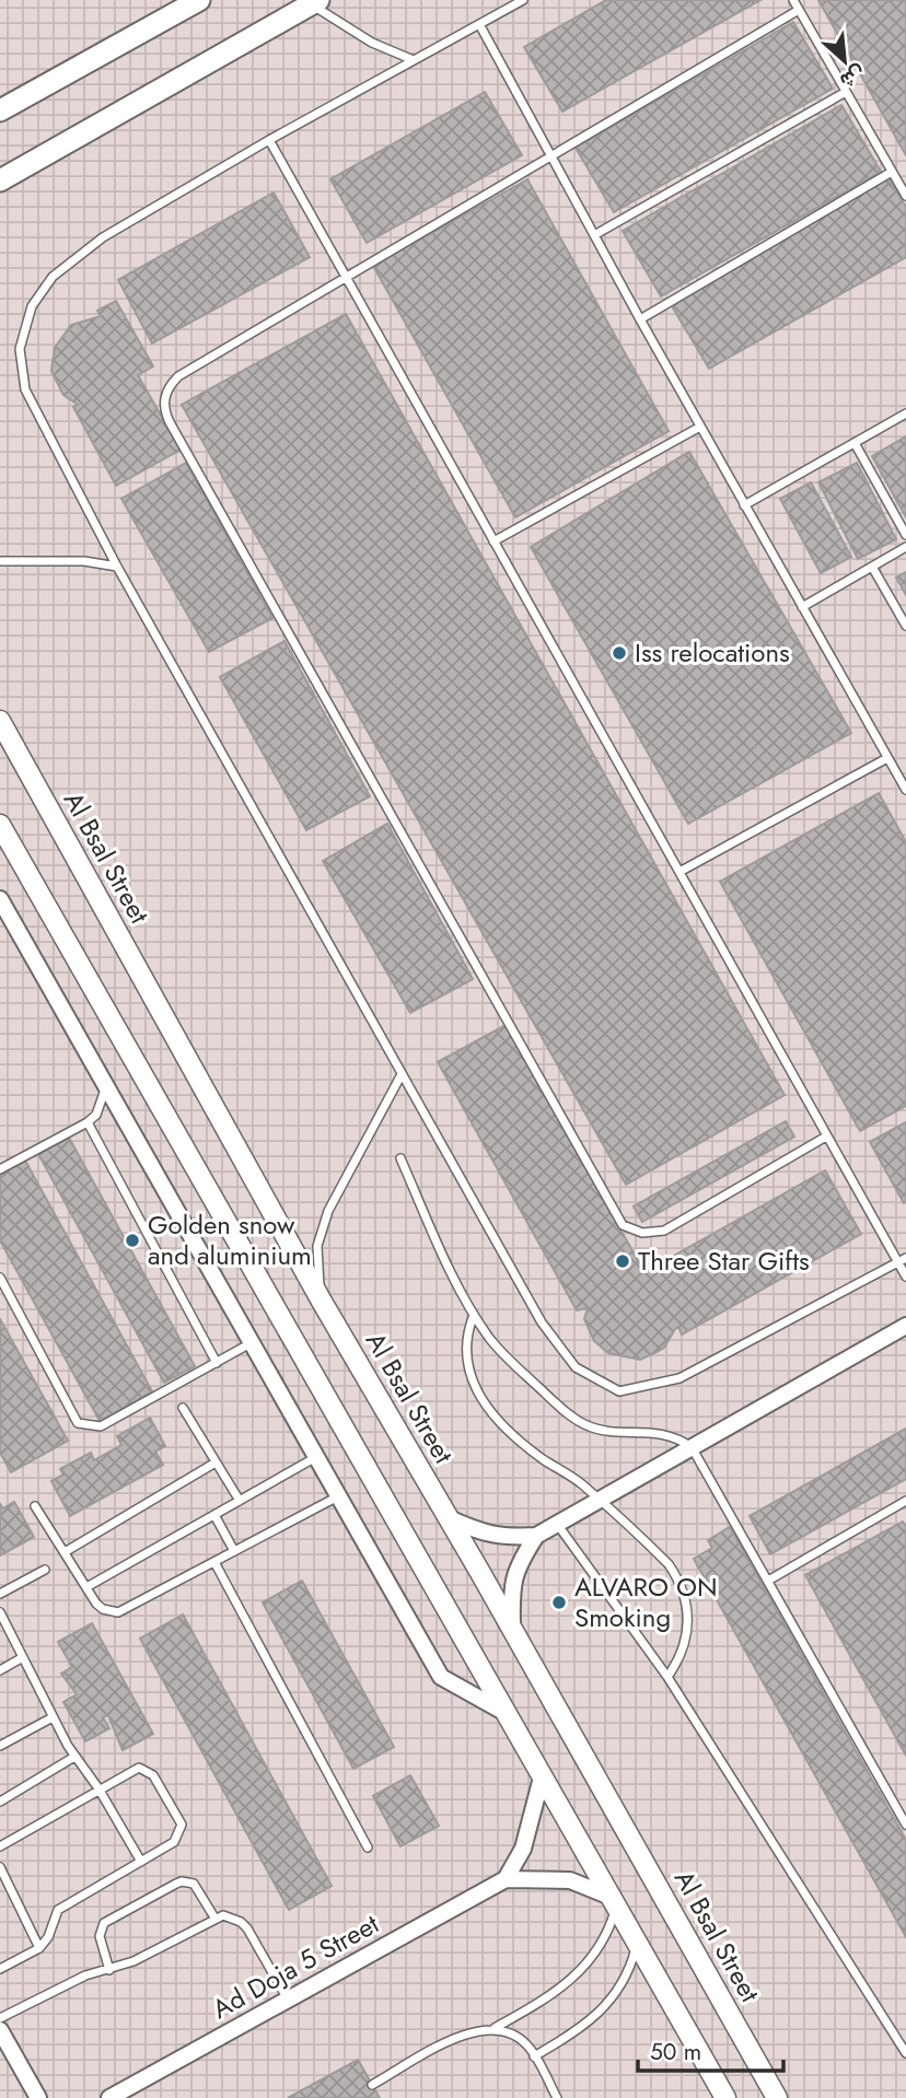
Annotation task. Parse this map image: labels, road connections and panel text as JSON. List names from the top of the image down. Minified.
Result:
{"streets":{"street":["Al Bsal Street","Ad Doja 5 Street"]},"places":["Iss relocations","Golden snow and aluminium","Three Star Gifts","ALVARO ON Smoking"],"scale_bar":"50 m","north":"bottom right"}
